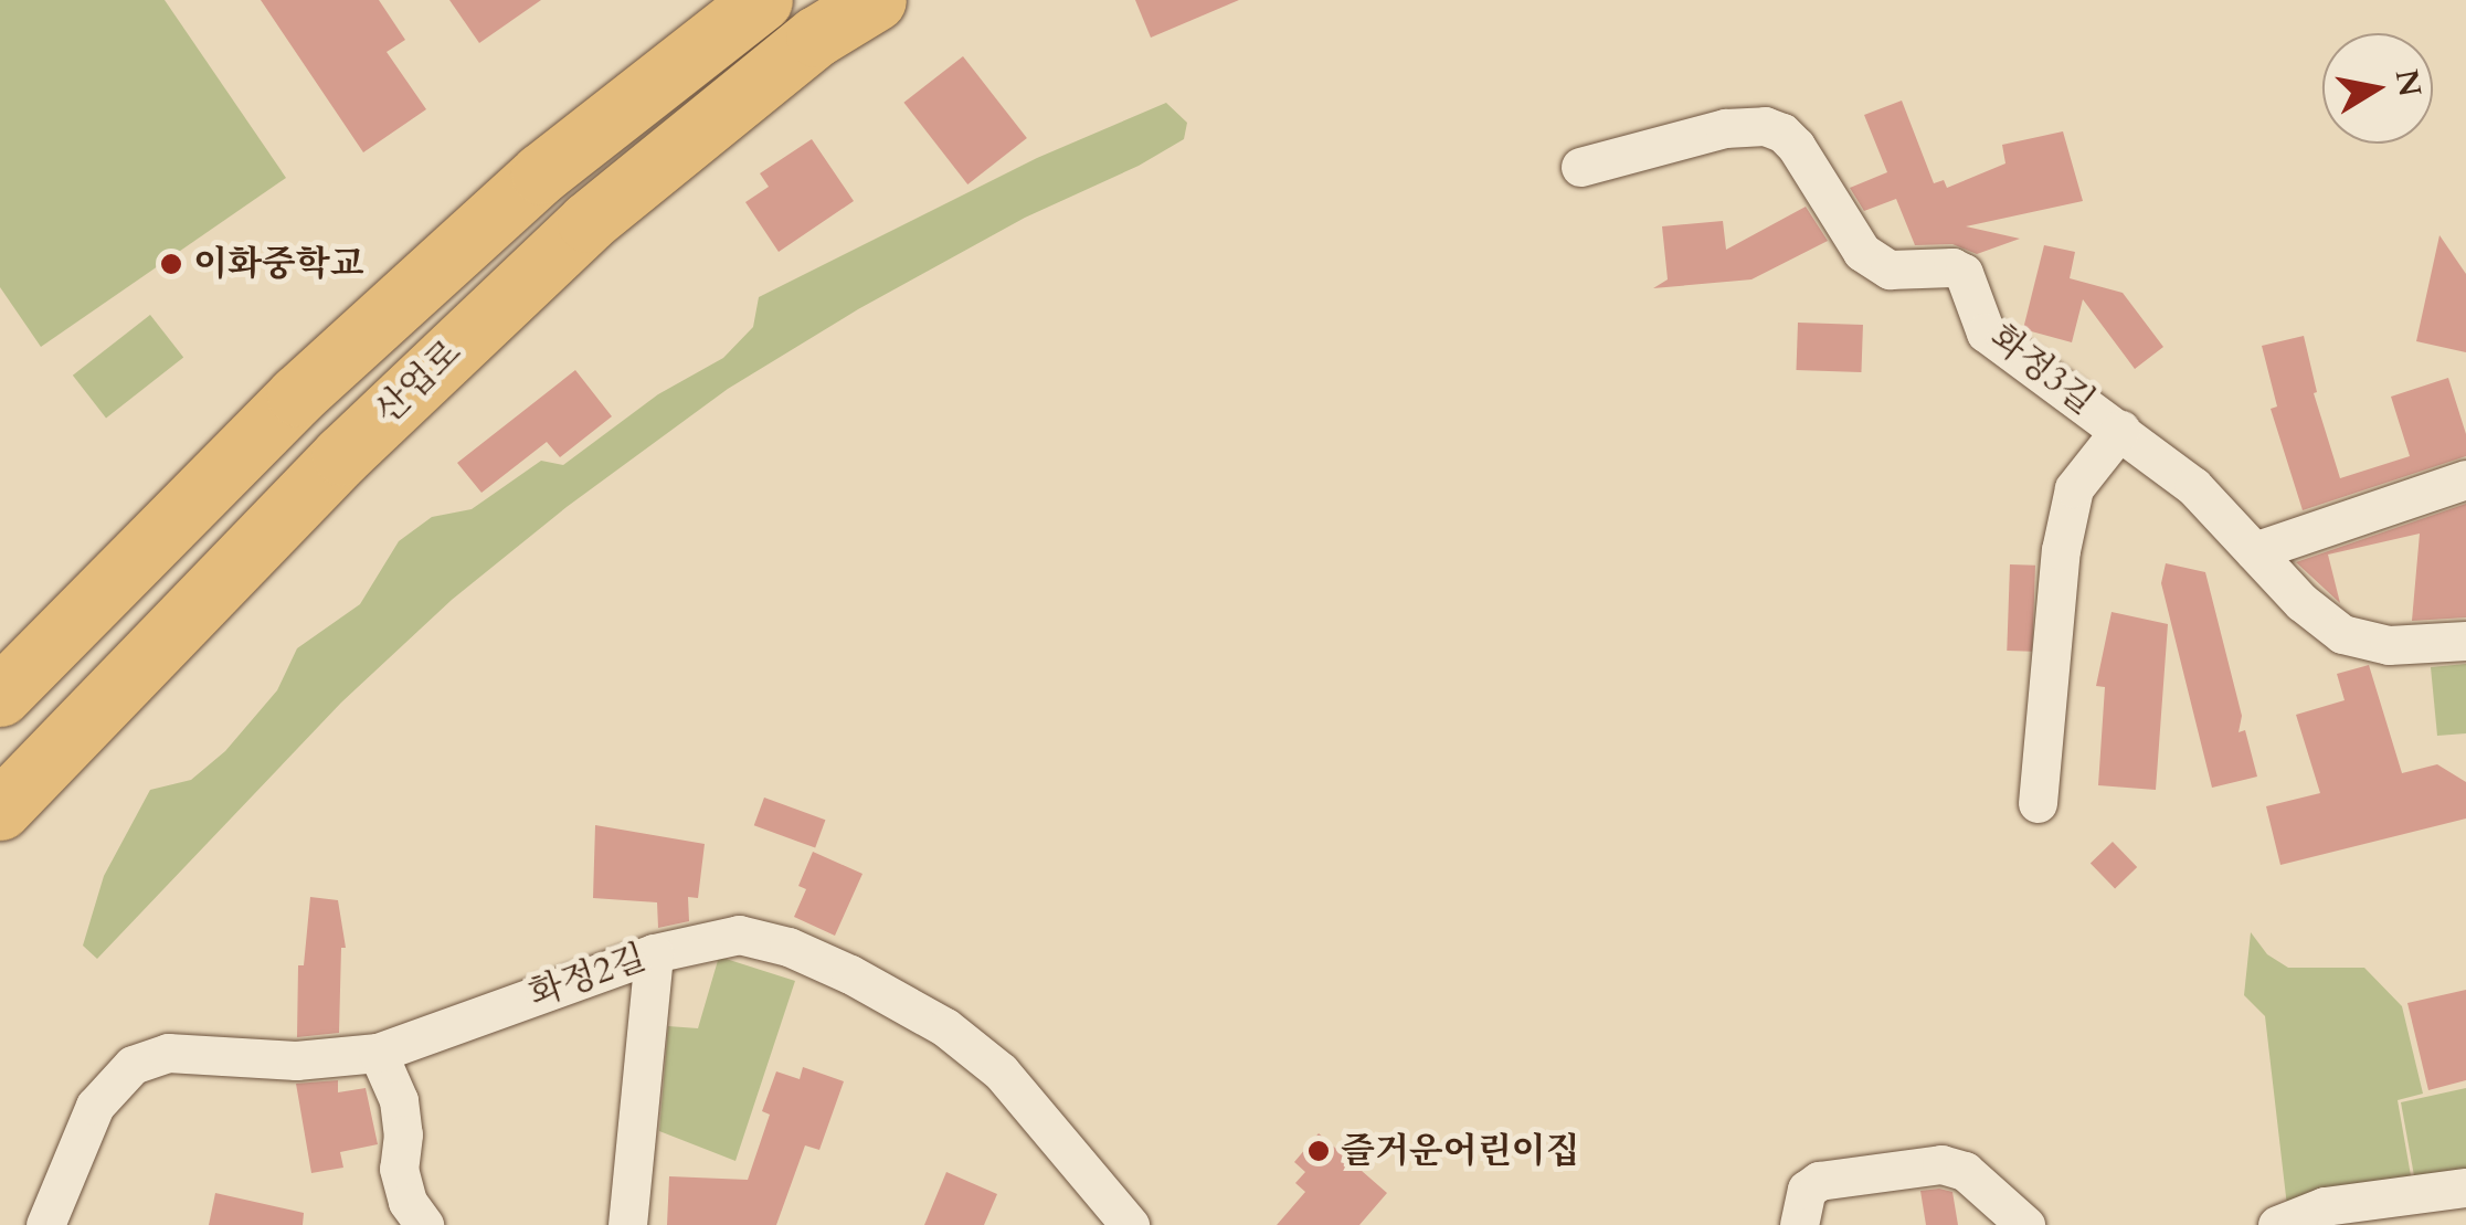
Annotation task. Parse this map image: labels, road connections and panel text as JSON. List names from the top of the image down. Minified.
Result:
{"streets":{"main road":["산업로"],"street":["화정3길","화정2길"]},"places":["이화중학교","즐거운어린이집"],"north":"right"}
